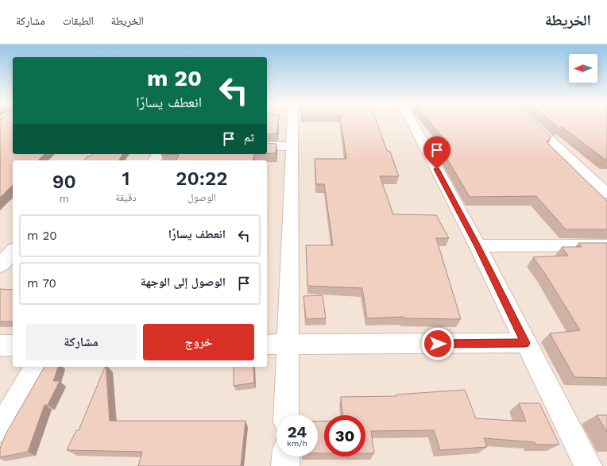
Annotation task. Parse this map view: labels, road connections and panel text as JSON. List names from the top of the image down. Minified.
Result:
{"north":"left","page":{"header":"الخريطة","nav":["الخريطة","الطبقات","مشاركة"],"turn":["20 m","انعطف يسارًا"],"then":"ثم","eta":["20:22","الوصول","1","دقيقة","90","m"],"list":[{"name":"انعطف يسارًا","value":"20 m"},{"name":"الوصول إلى الوجهة","value":"70 m"}],"buttons":["خروج","مشاركة"],"speed":"24 km/h","limit":"30"}}
